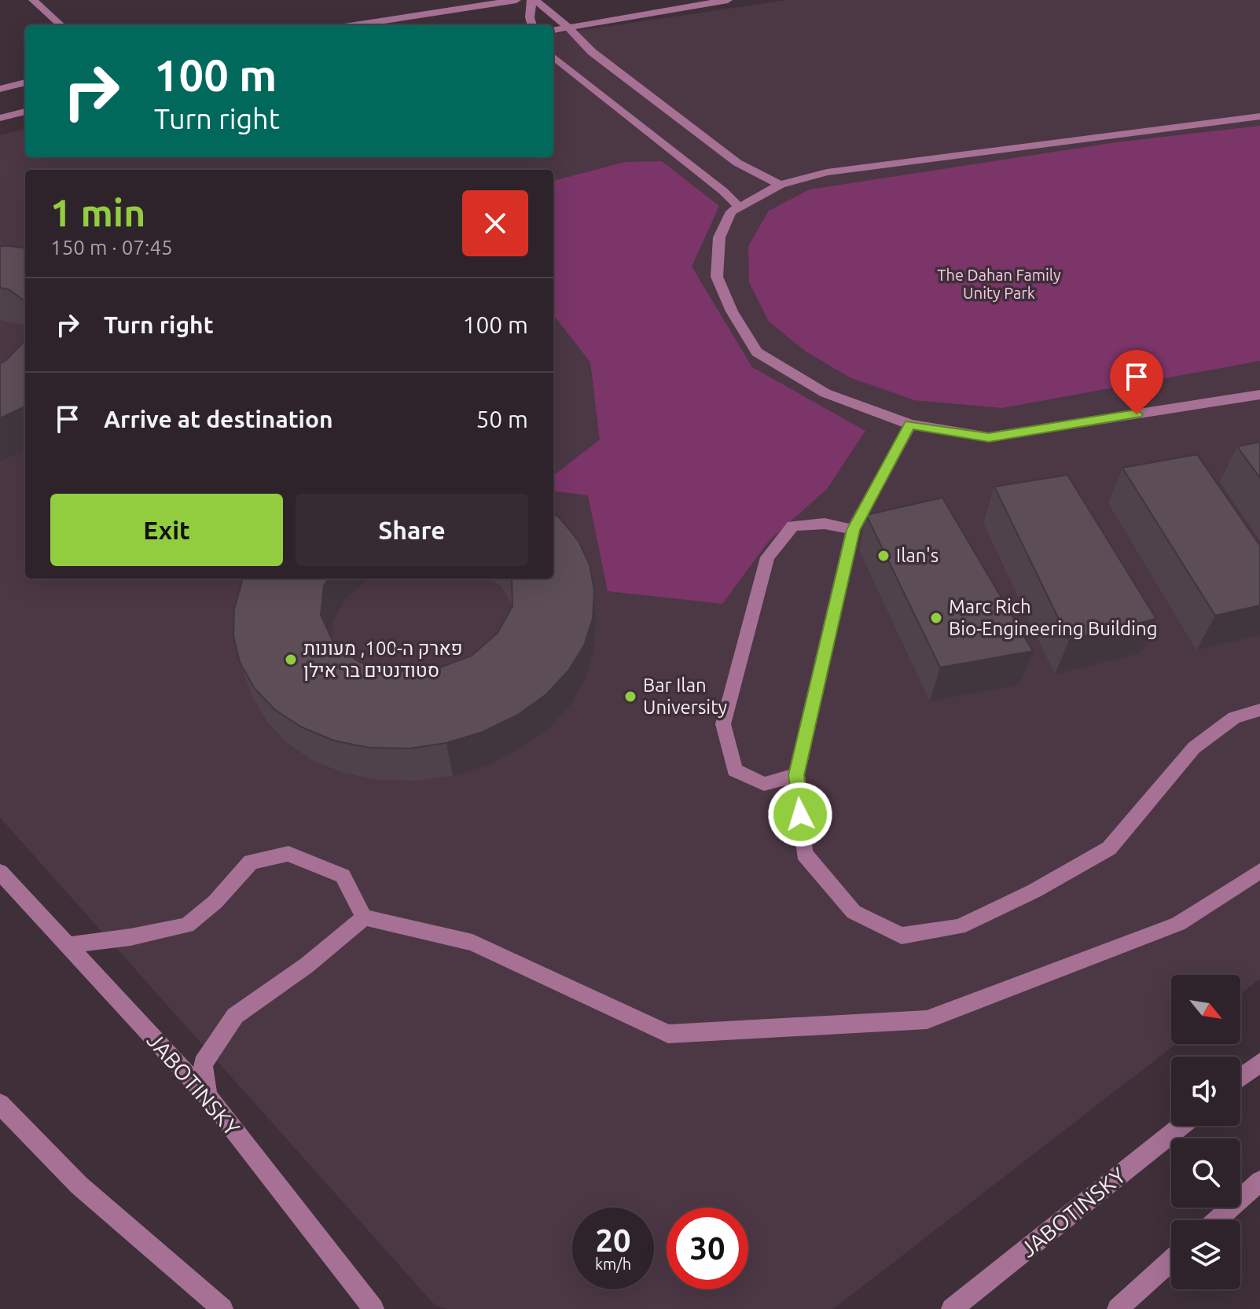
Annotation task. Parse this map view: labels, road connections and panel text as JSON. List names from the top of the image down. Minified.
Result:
{"streets":{"street":["JABOTINSKY"]},"parks":["The Dahan Family Unity Park"],"places":["Ilan's","Marc Rich Bio-Engineering Building","פארק ה-100, מעונות סטודנטים בר אילן","Bar Ilan University"],"north":"bottom right","page":{"turn":["100 m","Turn right"],"heading":["1 min","150 m · 07:45"],"list":[{"name":"Turn right","value":"100 m"},{"name":"Arrive at destination","value":"50 m"}],"buttons":["Exit","Share"],"speed":"20 km/h","limit":"30"}}
